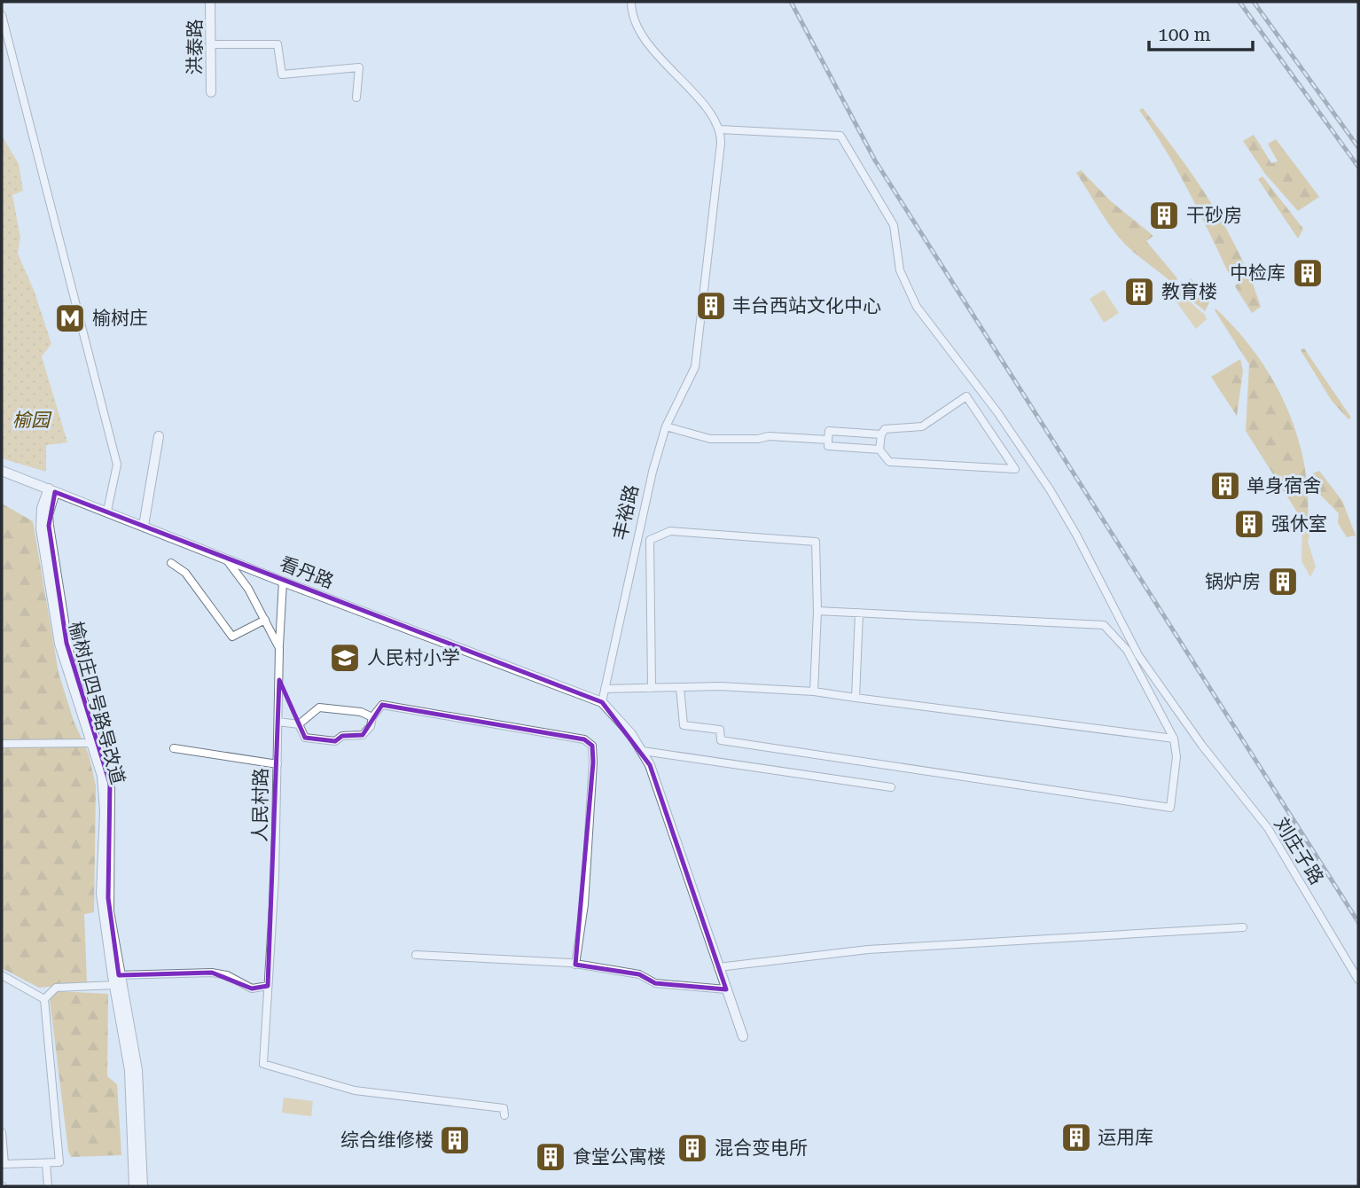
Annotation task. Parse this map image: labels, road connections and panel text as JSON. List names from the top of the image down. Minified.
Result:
{"streets":{"street":["洪泰路","丰裕路","看丹路","榆树庄四号路导改道","人民村路","刘庄子路"]},"crossings":[["丰裕路","看丹路"],["丰裕路","刘庄子路"],["看丹路","榆树庄四号路导改道"],["看丹路","人民村路"]],"parks":["榆园"],"places":{"building":["干砂房","中检库","教育楼","丰台西站文化中心","单身宿舍","强休室","锅炉房","运用库","综合维修楼","混合变电所","食堂公寓楼"],"metro station":["榆树庄"],"school or university":["人民村小学"]},"scale_bar":"100 m"}
